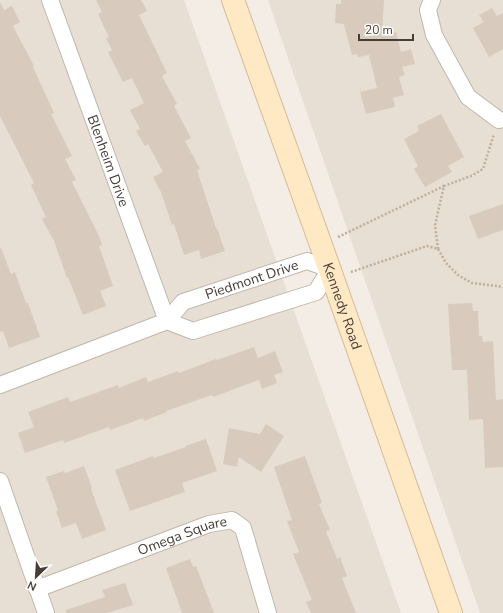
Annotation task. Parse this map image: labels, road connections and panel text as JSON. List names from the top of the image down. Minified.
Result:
{"streets":{"main road":["Kennedy Road"],"street":["Blenheim Drive","Piedmont Drive","Omega Square"]},"crossings":[["Blenheim Drive","Piedmont Drive"],["Piedmont Drive","Kennedy Road"]],"scale_bar":"20 m","north":"bottom left"}
